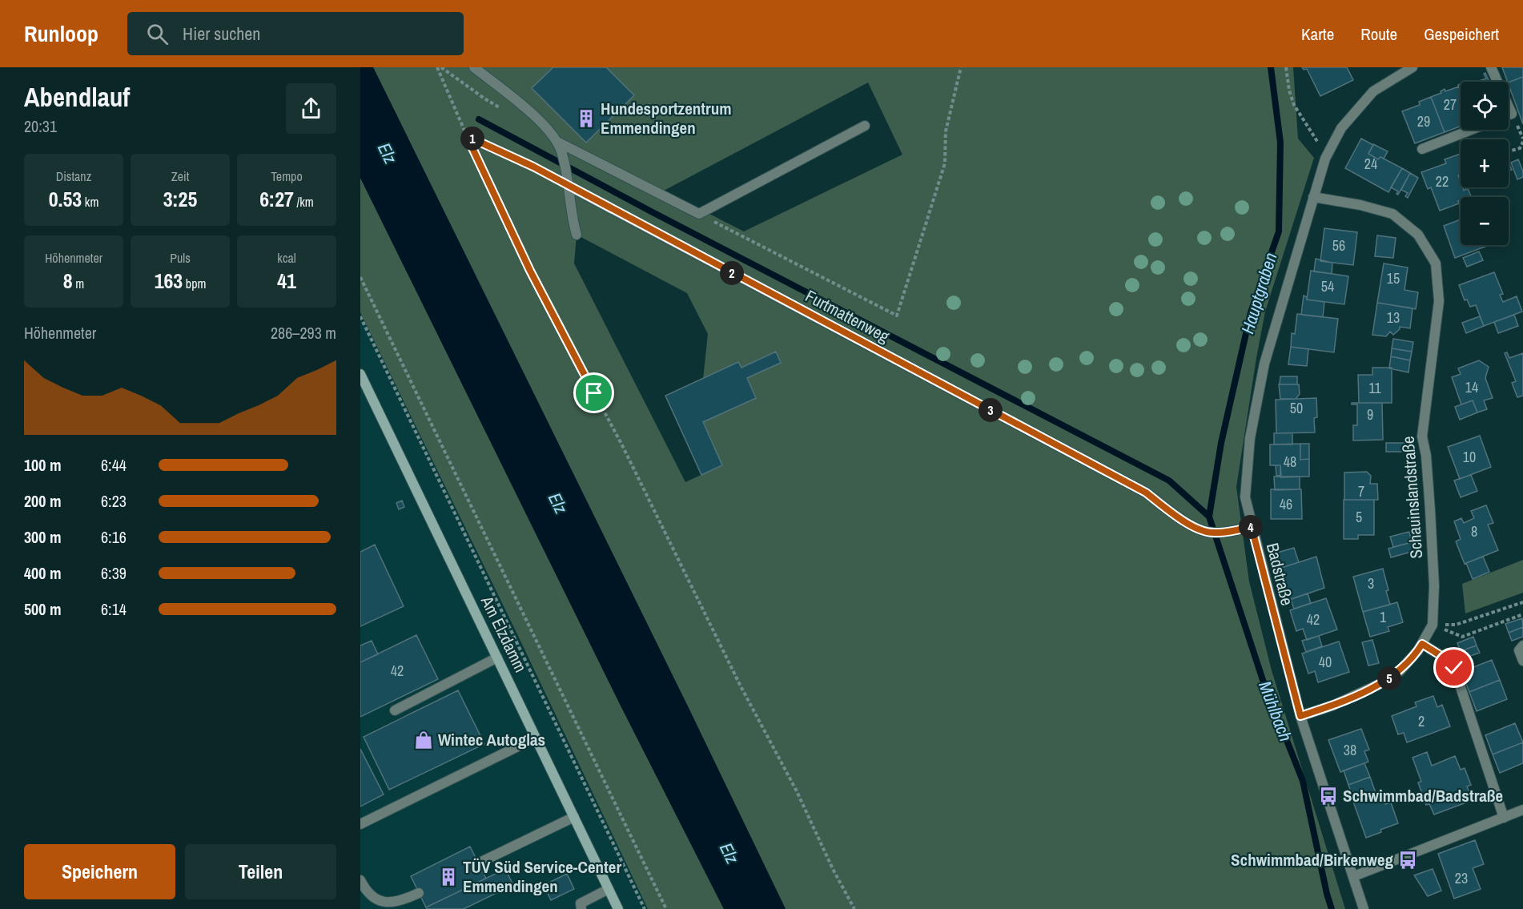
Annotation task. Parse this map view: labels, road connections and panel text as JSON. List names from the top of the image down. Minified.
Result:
{"streets":{"street":["Furtmattenweg","Schauinslandstraße","Badstraße","Am Elzdamm"]},"crossings":[["Furtmattenweg","Badstraße"],["Schauinslandstraße","Badstraße"]],"water":["Elz","Hauptgraben","Mühlbach"],"places":{"building":["Hundesportzentrum Emmendingen","TÜV Süd Service-Center Emmendingen"],"shop":["Wintec Autoglas"],"bus stop":["Schwimmbad/Badstraße","Schwimmbad/Birkenweg"]},"house_numbers":["27","29","24","22","56","15","54","13","14","11","50","9","10","48","7","46","5","8","3","1","42","40","42","2","38","23"],"page":{"header":"Runloop","search":"Hier suchen","nav":["Karte","Route","Gespeichert"],"heading":["Abendlauf","20:31"],"map_buttons":["+","−"],"pins":["1","2","3","4","5"],"stats":[["Distanz","0.53 km"],["Zeit","3:25"],["Tempo","6:27 /km"],["Höhenmeter","8 m"],["Puls","163 bpm"],["kcal","41"]],"chart":["Höhenmeter","286–293 m"],"list":[{"name":"100 m","note":"6:44"},{"name":"200 m","note":"6:23"},{"name":"300 m","note":"6:16"},{"name":"400 m","note":"6:39"},{"name":"500 m","note":"6:14"}],"buttons":["Speichern","Teilen"]}}
